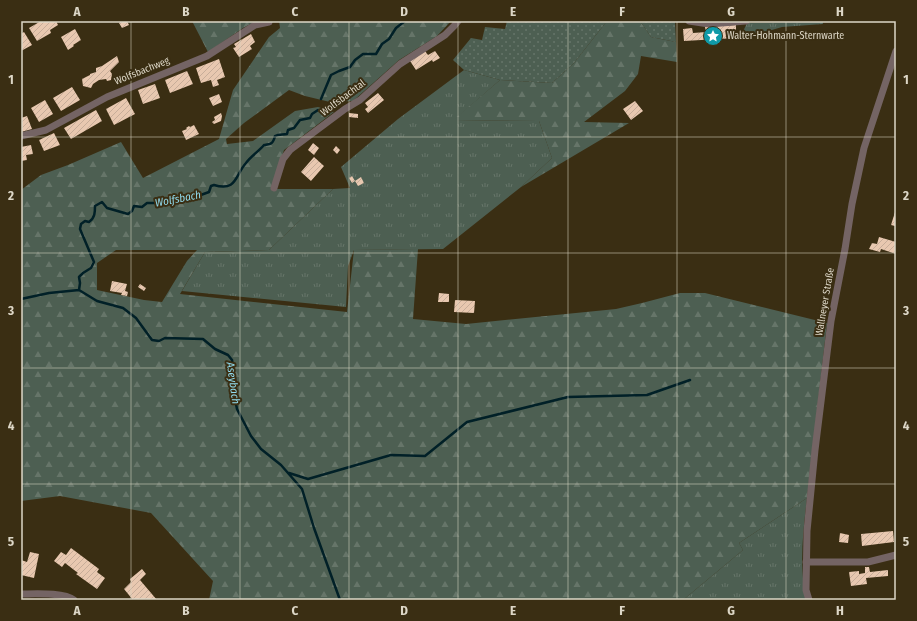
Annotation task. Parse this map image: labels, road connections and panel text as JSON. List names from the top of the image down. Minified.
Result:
{"streets":{"street":["Wolfsbachweg","Wolfsbachtal","Wallneyer Straße"]},"water":["Wolfsbach","Aseybach"],"places":{"place":["Walter-Hohmann-Sternwarte"]},"grid":{"columns":["A","B","C","D","E","F","G","H"],"rows":["1","2","3","4","5"]}}
